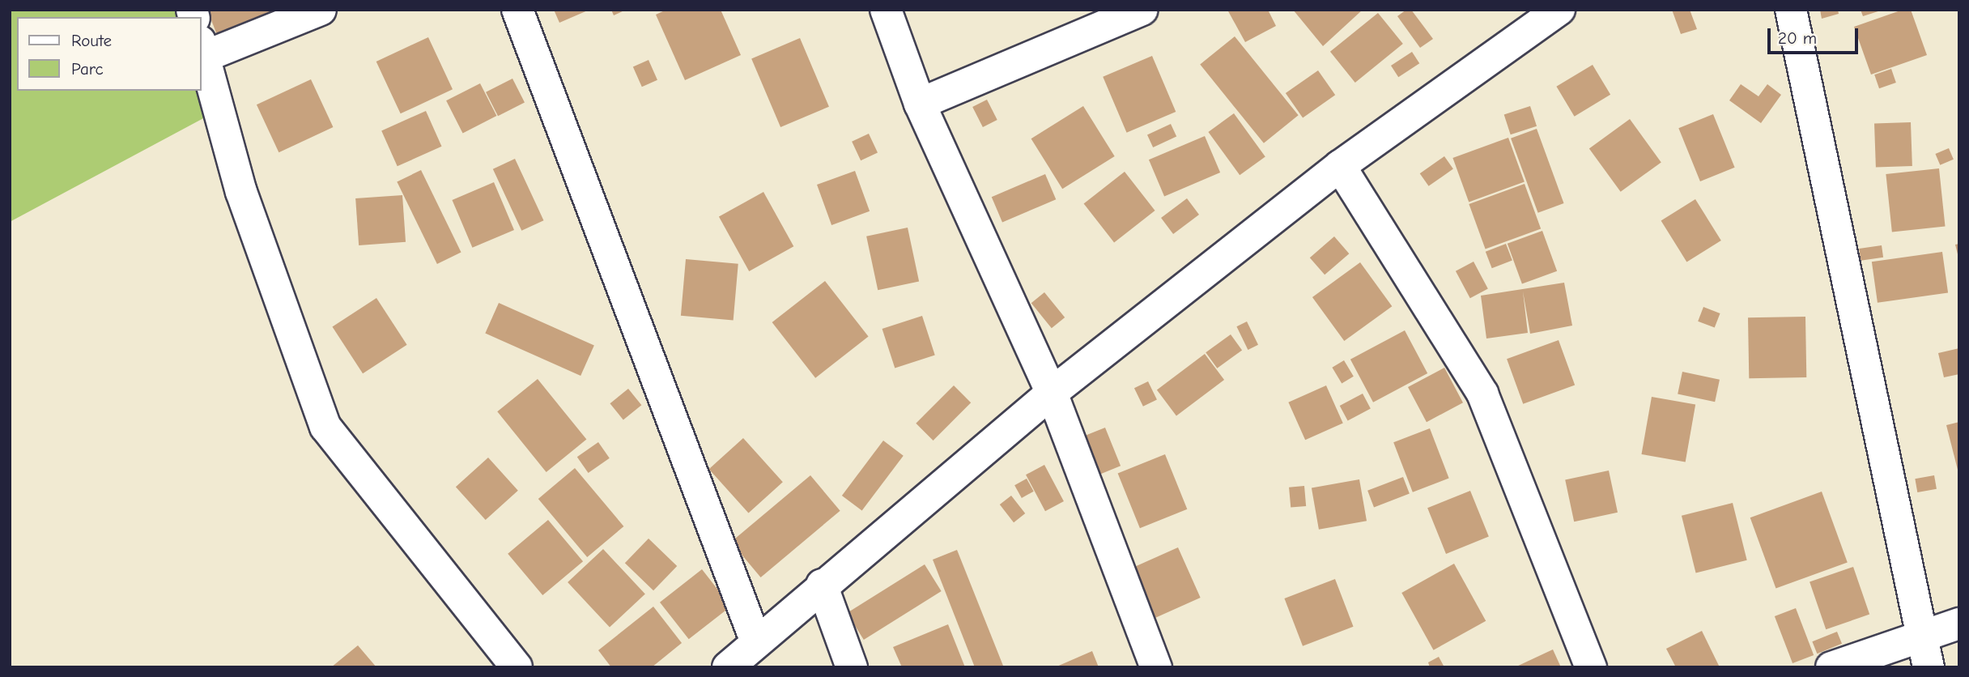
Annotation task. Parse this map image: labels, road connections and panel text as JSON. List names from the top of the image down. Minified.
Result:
{"legend":["Route","Parc"],"scale_bar":"20 m"}
